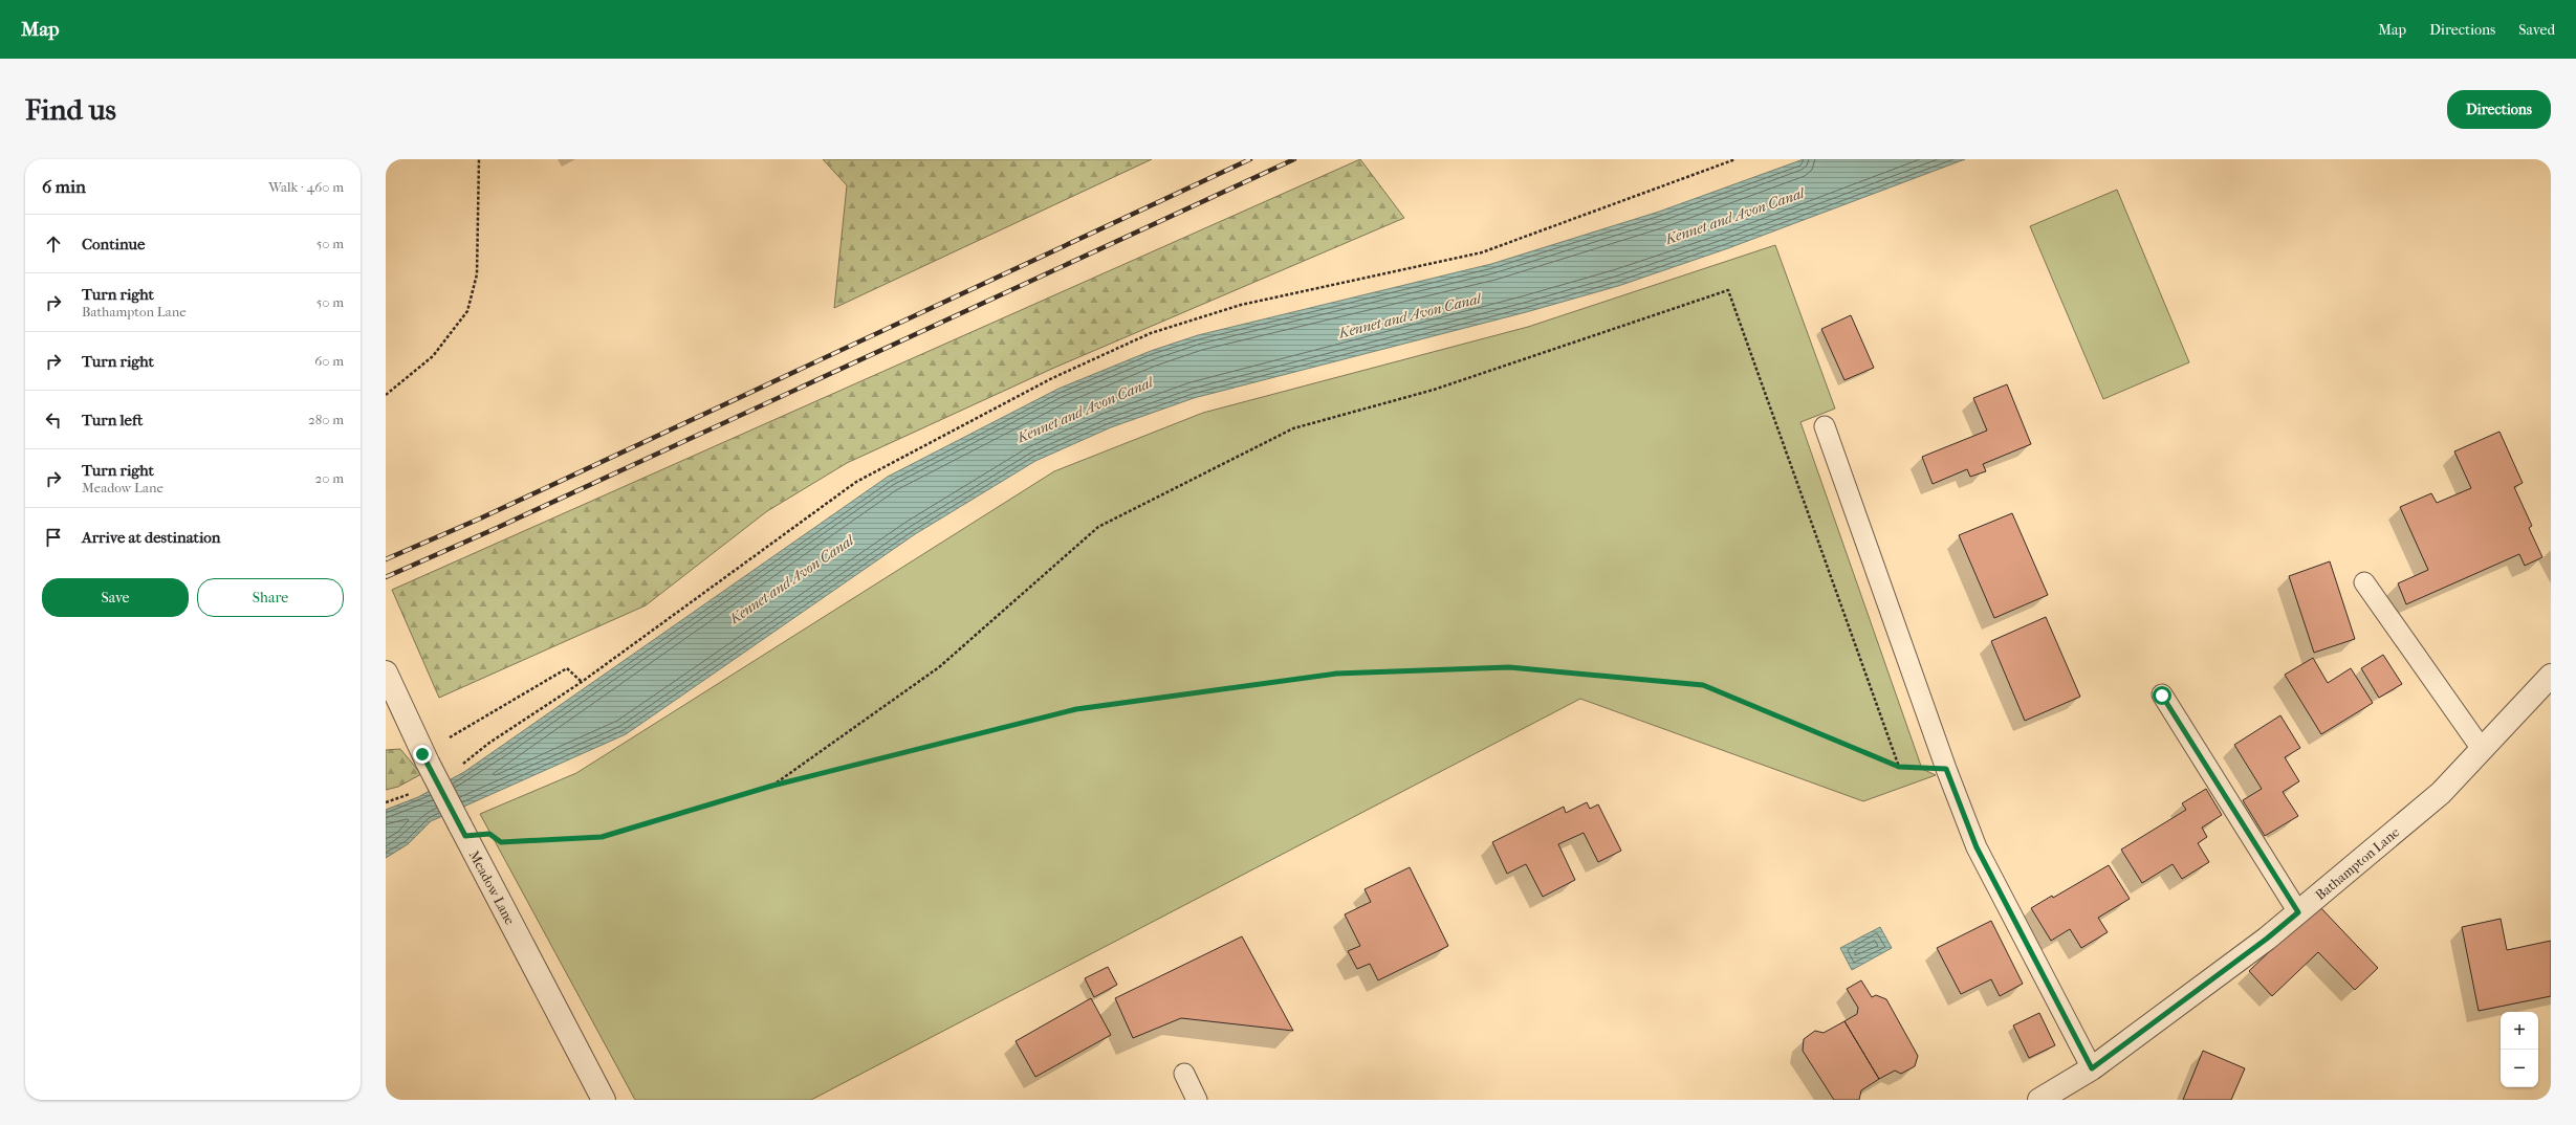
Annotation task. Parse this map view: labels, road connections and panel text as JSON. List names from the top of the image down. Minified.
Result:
{"streets":{"street":["Bathampton Lane","Meadow Lane"]},"water":["Kennet and Avon Canal"],"page":{"header":"Map","nav":["Map","Directions","Saved"],"buttons":["Directions",["Save","Share"]],"title":"Find us","heading":["6 min","Walk · 460 m"],"list":[["Continue","50 m"],["Turn right","Bathampton Lane","50 m"],["Turn right","60 m"],["Turn left","280 m"],["Turn right","Meadow Lane","20 m"],"Arrive at destination"],"map_buttons":["+","−"]}}
